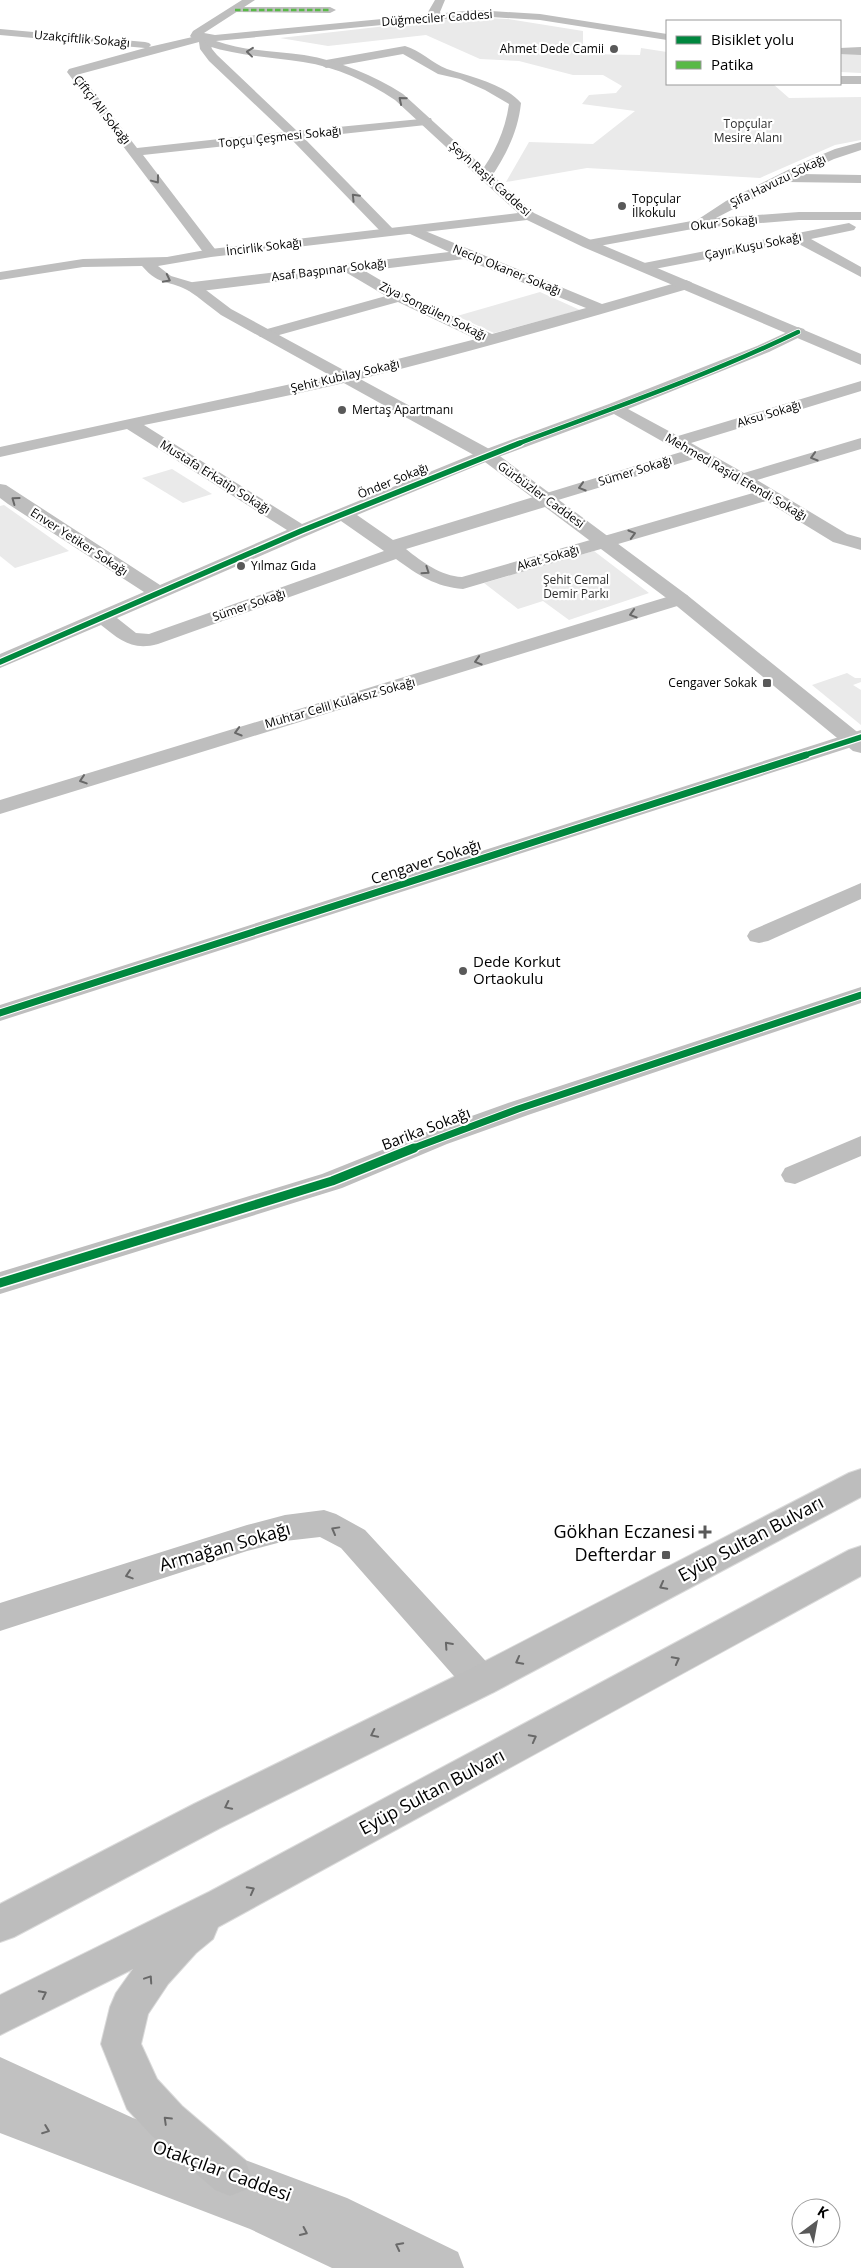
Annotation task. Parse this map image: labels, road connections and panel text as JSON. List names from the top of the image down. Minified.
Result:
{"streets":{"main road":["Eyüp Sultan Bulvarı","Otakçılar Caddesi"],"street":["Düğmeciler Caddesi","Uzakçiftlik Sokağı","Çiftçi Ali Sokağı","Topçu Çeşmesi Sokağı","Şeyh Raşit Caddesi","Şifa Havuzu Sokağı","Okur Sokağı","Çayır Kuşu Sokağı","İncirlik Sokağı","Asaf Başpınar Sokağı","Necip Okaner Sokağı","Ziya Songülen Sokağı","Şehit Kubilay Sokağı","Aksu Sokağı","Sümer Sokağı","Mustafa Erkatip Sokağı","Mehmed Raşid Efendi Sokağı","Önder Sokağı","Gürbüzler Caddesi","Enver Yetiker Sokağı","Akat Sokağı","Muhtar Celil Kulaksız Sokağı","Cengaver Sokağı","Barika Sokağı","Armağan Sokağı"]},"crossings":[["Düğmeciler Caddesi","Çiftçi Ali Sokağı"],["Düğmeciler Caddesi","Şeyh Raşit Caddesi"],["Uzakçiftlik Sokağı","Çiftçi Ali Sokağı"],["Çiftçi Ali Sokağı","Topçu Çeşmesi Sokağı"],["Çiftçi Ali Sokağı","Şeyh Raşit Caddesi"],["Çiftçi Ali Sokağı","İncirlik Sokağı"],["Topçu Çeşmesi Sokağı","Şeyh Raşit Caddesi"],["Şeyh Raşit Caddesi","Okur Sokağı"],["Şeyh Raşit Caddesi","Çayır Kuşu Sokağı"],["Şeyh Raşit Caddesi","İncirlik Sokağı"],["Şeyh Raşit Caddesi","Şehit Kubilay Sokağı"],["Şeyh Raşit Caddesi","Önder Sokağı"],["Şifa Havuzu Sokağı","Okur Sokağı"],["İncirlik Sokağı","Necip Okaner Sokağı"],["Asaf Başpınar Sokağı","Necip Okaner Sokağı"],["Asaf Başpınar Sokağı","Ziya Songülen Sokağı"],["Asaf Başpınar Sokağı","Gürbüzler Caddesi"],["Necip Okaner Sokağı","Şehit Kubilay Sokağı"],["Ziya Songülen Sokağı","Şehit Kubilay Sokağı"],["Şehit Kubilay Sokağı","Mustafa Erkatip Sokağı"],["Şehit Kubilay Sokağı","Gürbüzler Caddesi"],["Aksu Sokağı","Mehmed Raşid Efendi Sokağı"],["Sümer Sokağı","Mehmed Raşid Efendi Sokağı"],["Sümer Sokağı","Önder Sokağı"],["Sümer Sokağı","Gürbüzler Caddesi"],["Sümer Sokağı","Akat Sokağı"],["Mustafa Erkatip Sokağı","Önder Sokağı"],["Mehmed Raşid Efendi Sokağı","Önder Sokağı"],["Mehmed Raşid Efendi Sokağı","Akat Sokağı"],["Önder Sokağı","Gürbüzler Caddesi"],["Önder Sokağı","Enver Yetiker Sokağı"],["Önder Sokağı","Akat Sokağı"],["Gürbüzler Caddesi","Akat Sokağı"],["Gürbüzler Caddesi","Muhtar Celil Kulaksız Sokağı"],["Gürbüzler Caddesi","Cengaver Sokağı"],["Eyüp Sultan Bulvarı","Armağan Sokağı"]],"one_way":["Enver Yetiker Sokağı","Akat Sokağı","Muhtar Celil Kulaksız Sokağı","Armağan Sokağı"],"parks":["Topçular Mesire Alanı","Şehit Cemal Demir Parkı"],"places":{"other":["Ahmet Dede Camii","Topçular İlkokulu","Mertaş Apartmanı","Yılmaz Gıda","Dede Korkut Ortaokulu"],"transit":["Cengaver Sokak","Defterdar"],"health":["Gökhan Eczanesi"]},"legend":["Bisiklet yolu","Patika"],"north":"top right"}
